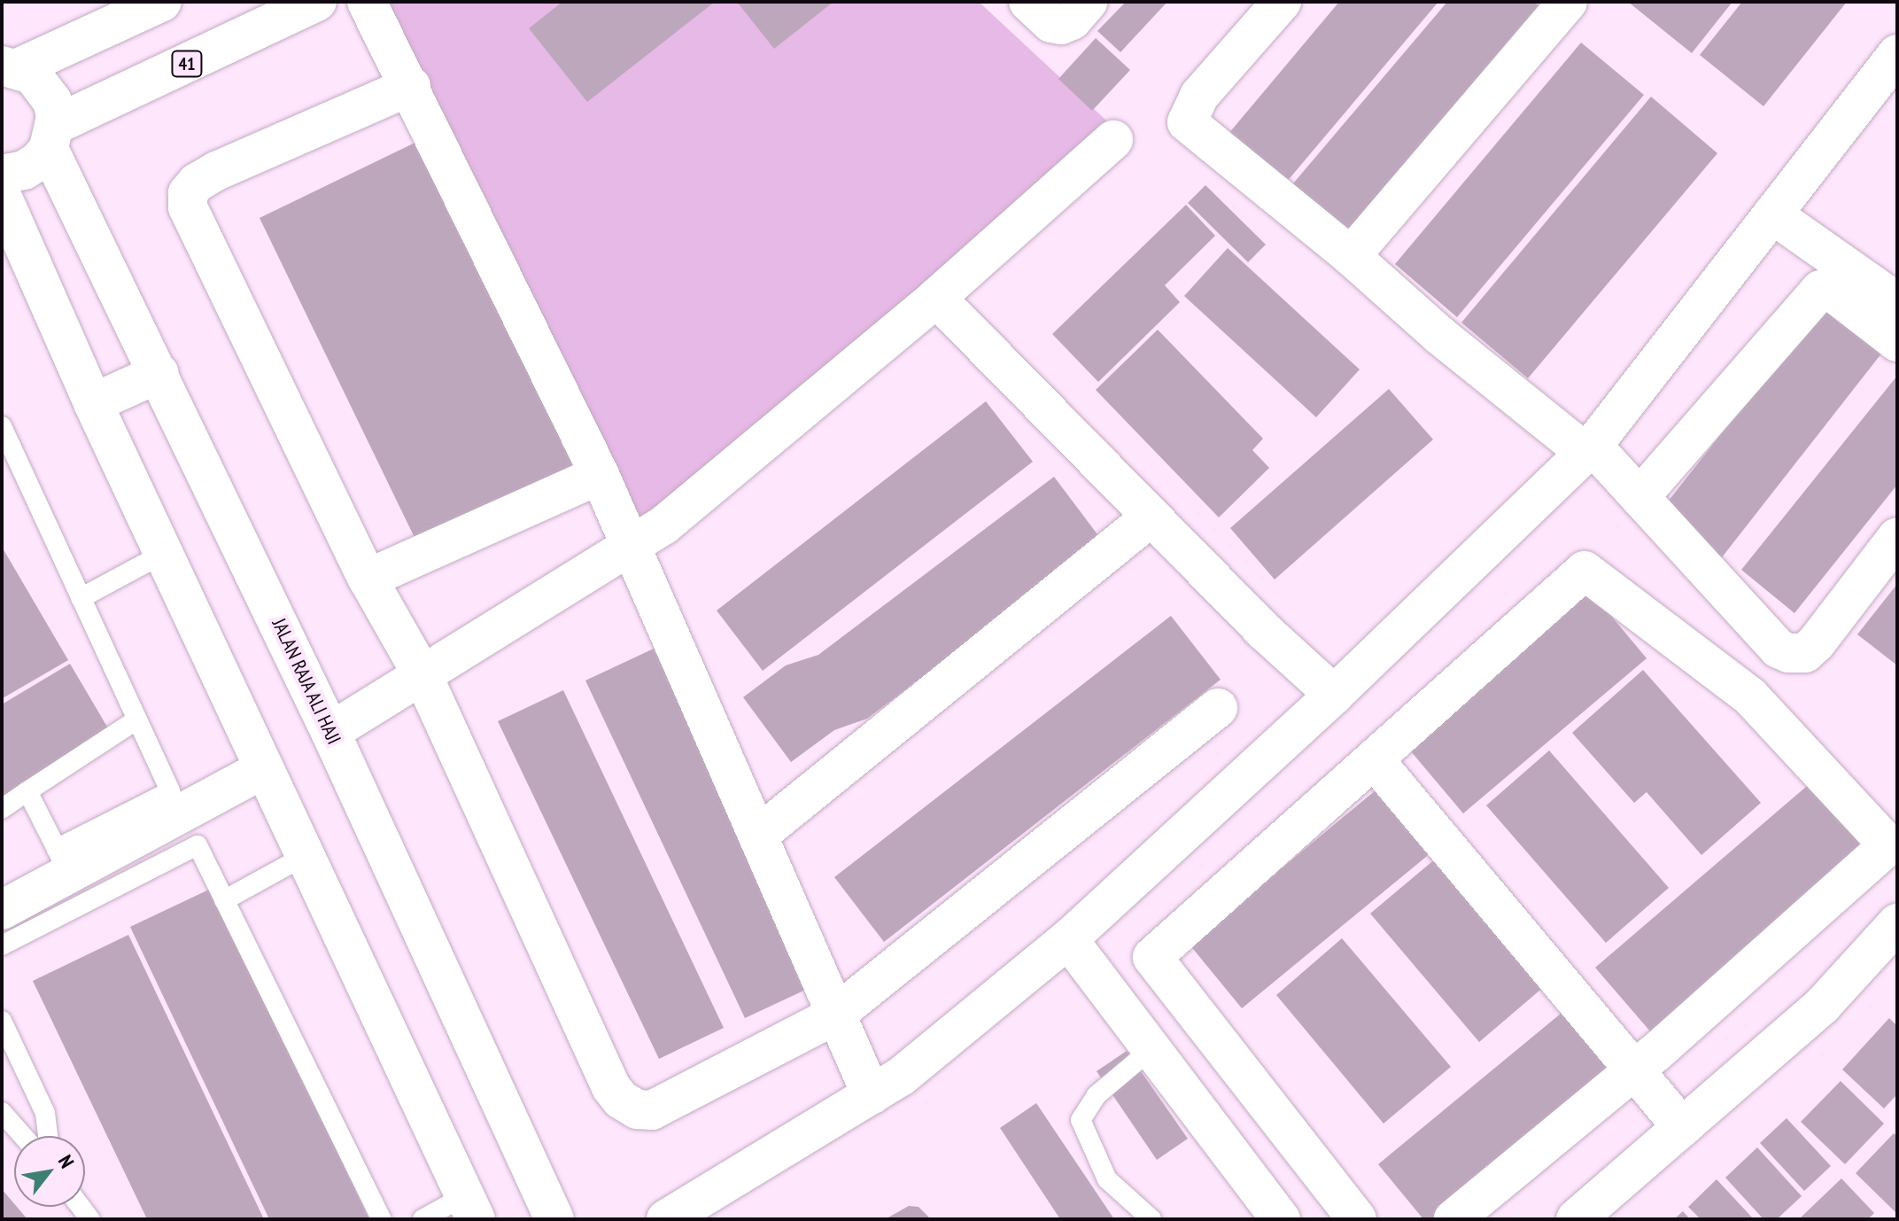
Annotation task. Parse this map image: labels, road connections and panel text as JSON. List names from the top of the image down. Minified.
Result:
{"streets":{"main road":["41","JALAN RAJA ALI HAJI"]},"crossings":[["41","JALAN RAJA ALI HAJI"]],"north":"top right"}
